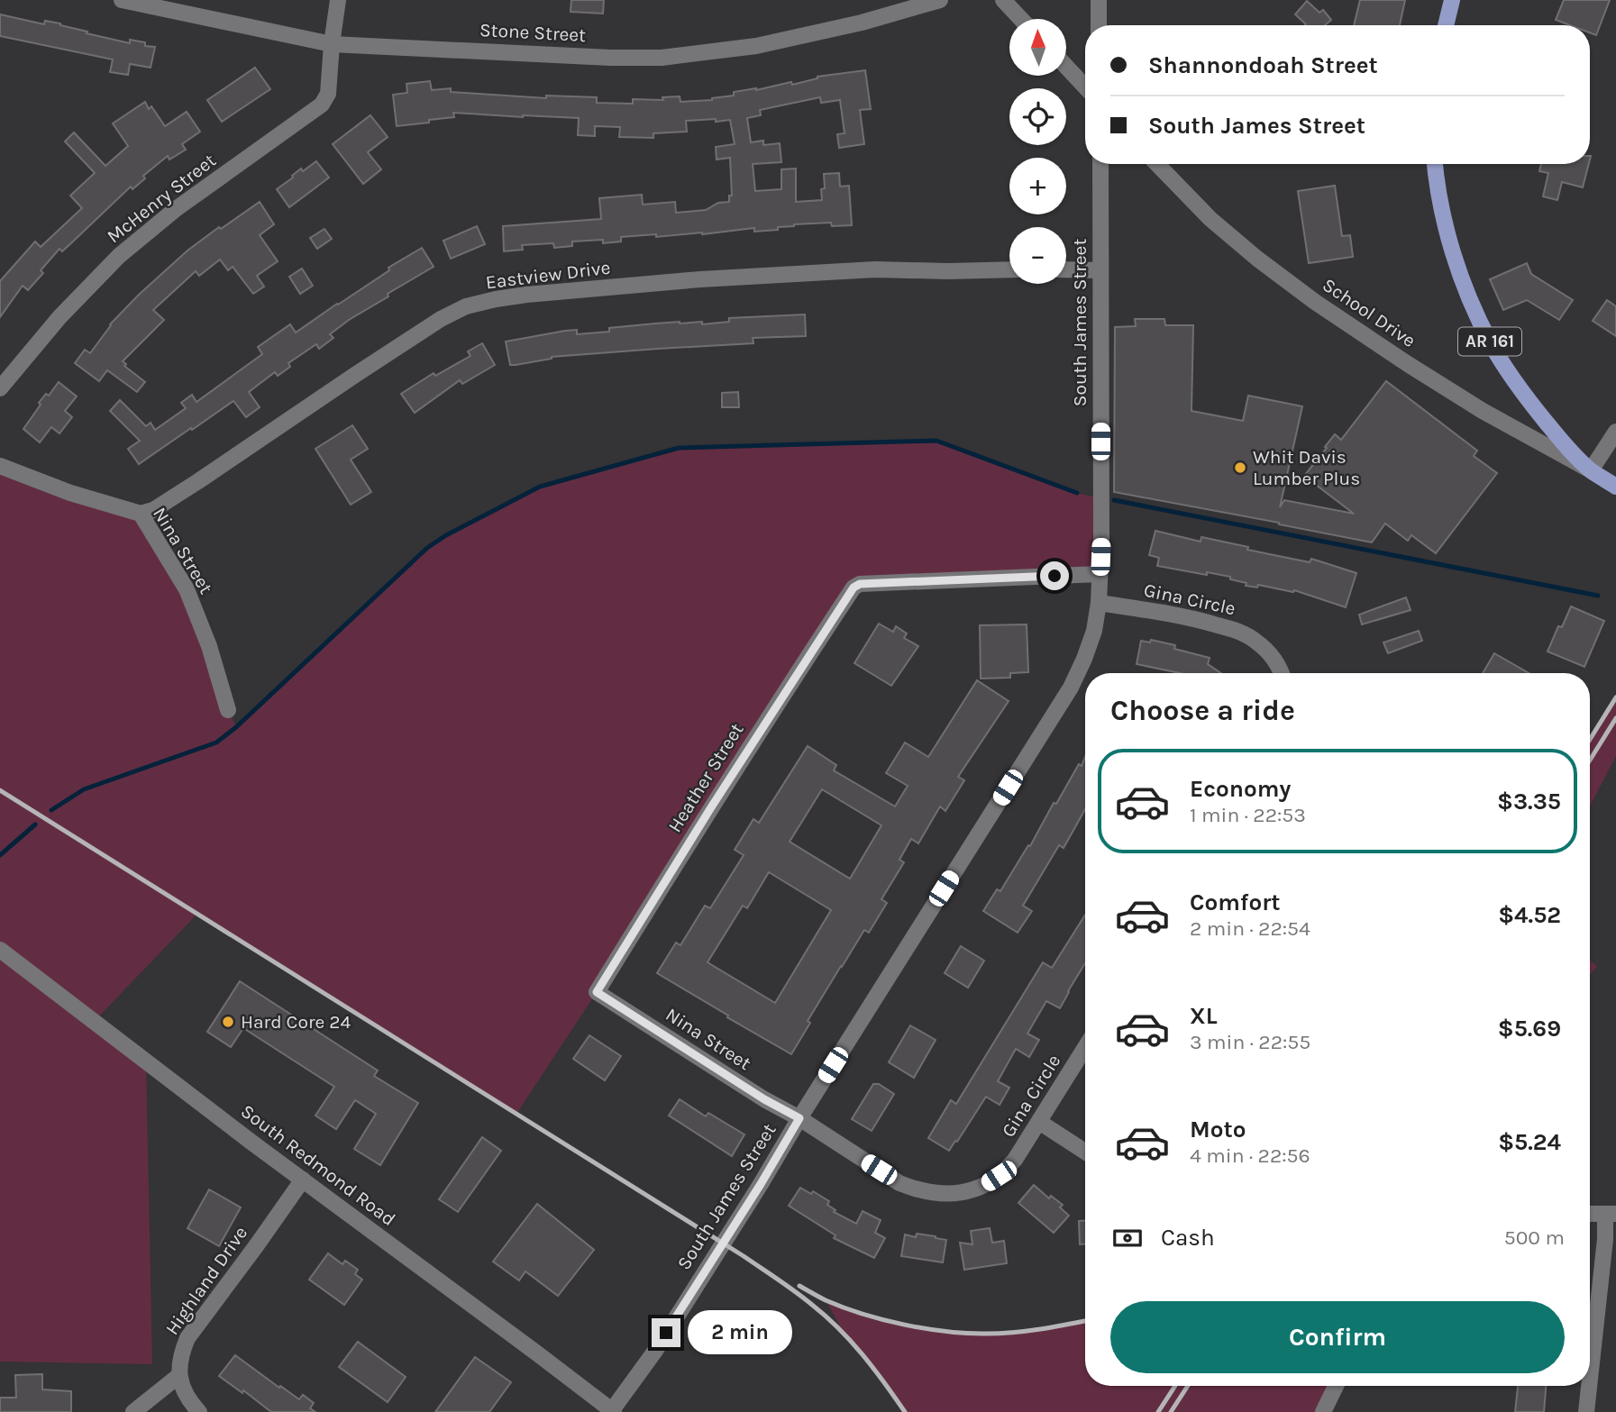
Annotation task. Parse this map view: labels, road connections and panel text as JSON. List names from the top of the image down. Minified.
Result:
{"streets":{"main road":["AR 161"],"street":["Stone Street","McHenry Street","Eastview Drive","School Drive","South James Street","Nina Street","Gina Circle","Heather Street","South Redmond Road","Highland Drive"]},"crossings":[["Stone Street","McHenry Street"],["Eastview Drive","Nina Street"],["School Drive","AR 161"],["South James Street","Nina Street"],["South James Street","Gina Circle"],["South James Street","Heather Street"],["South James Street","South Redmond Road"],["Nina Street","Gina Circle"],["Nina Street","Heather Street"],["South Redmond Road","Highland Drive"]],"places":["Whit Davis Lumber Plus","Hard Core 24"],"north":"top","page":{"map_buttons":["+","−"],"banner":["Shannondoah Street","South James Street"],"heading":"Choose a ride","list":[{"name":"Economy","note":"1 min · 22:53","value":"$3.35"},{"name":"Comfort","note":"2 min · 22:54","value":"$4.52"},{"name":"XL","note":"3 min · 22:55","value":"$5.69"},{"name":"Moto","note":"4 min · 22:56","value":"$5.24"}],"pay":["Cash","500 m"],"buttons":"Confirm","bubble":"2 min"}}
